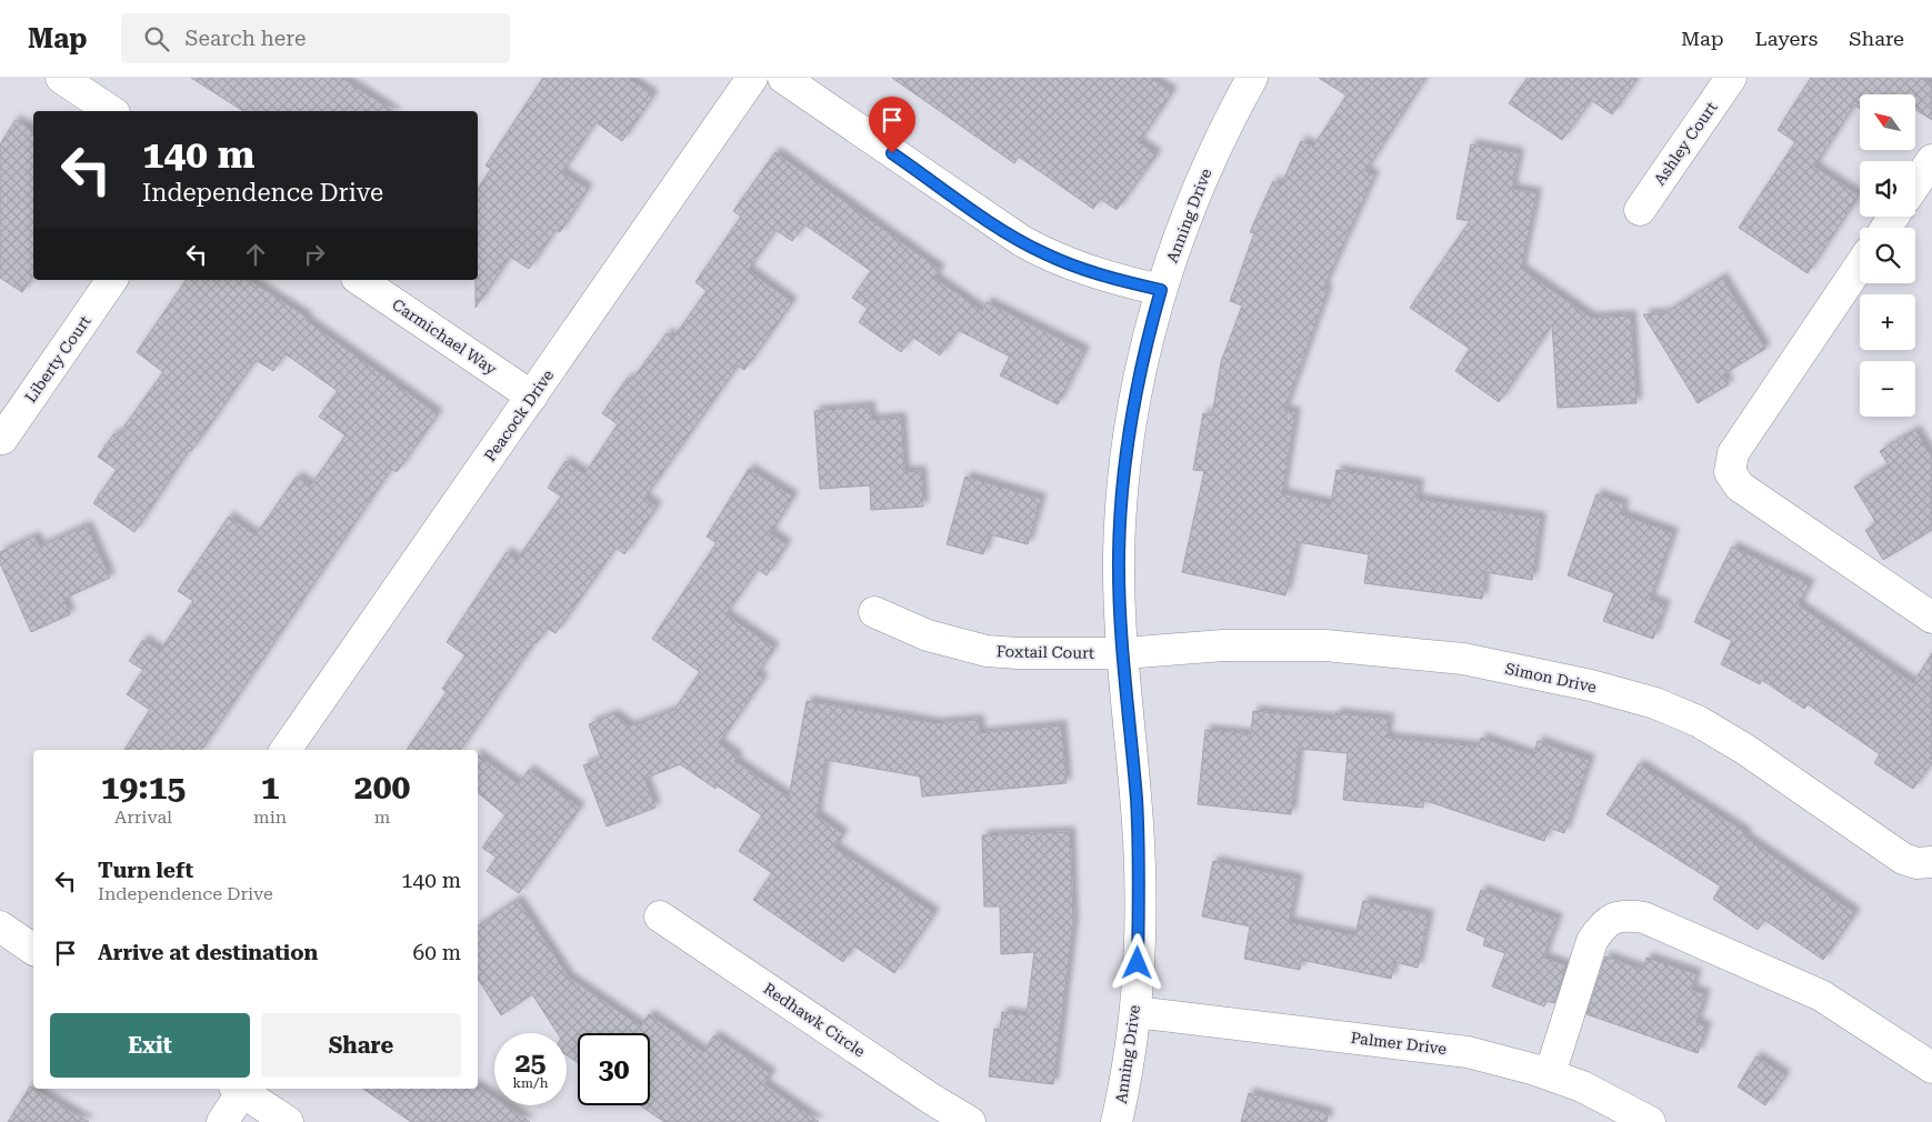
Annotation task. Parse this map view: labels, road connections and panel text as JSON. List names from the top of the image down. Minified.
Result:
{"streets":{"street":["Ashley Court","Anning Drive","Carmichael Way","Liberty Court","Peacock Drive","Foxtail Court","Simon Drive","Redhawk Circle","Palmer Drive"]},"crossings":[["Anning Drive","Foxtail Court"],["Anning Drive","Simon Drive"],["Anning Drive","Palmer Drive"],["Carmichael Way","Peacock Drive"],["Foxtail Court","Simon Drive"]],"north":"top left","page":{"header":"Map","search":"Search here","nav":["Map","Layers","Share"],"map_buttons":["+","−"],"turn":["140 m","Independence Drive"],"eta":["19:15","Arrival","1","min","200","m"],"list":[{"name":"Turn left","note":"Independence Drive","value":"140 m"},{"name":"Arrive at destination","value":"60 m"}],"buttons":["Exit","Share"],"speed":"25 km/h","limit":"30"}}
